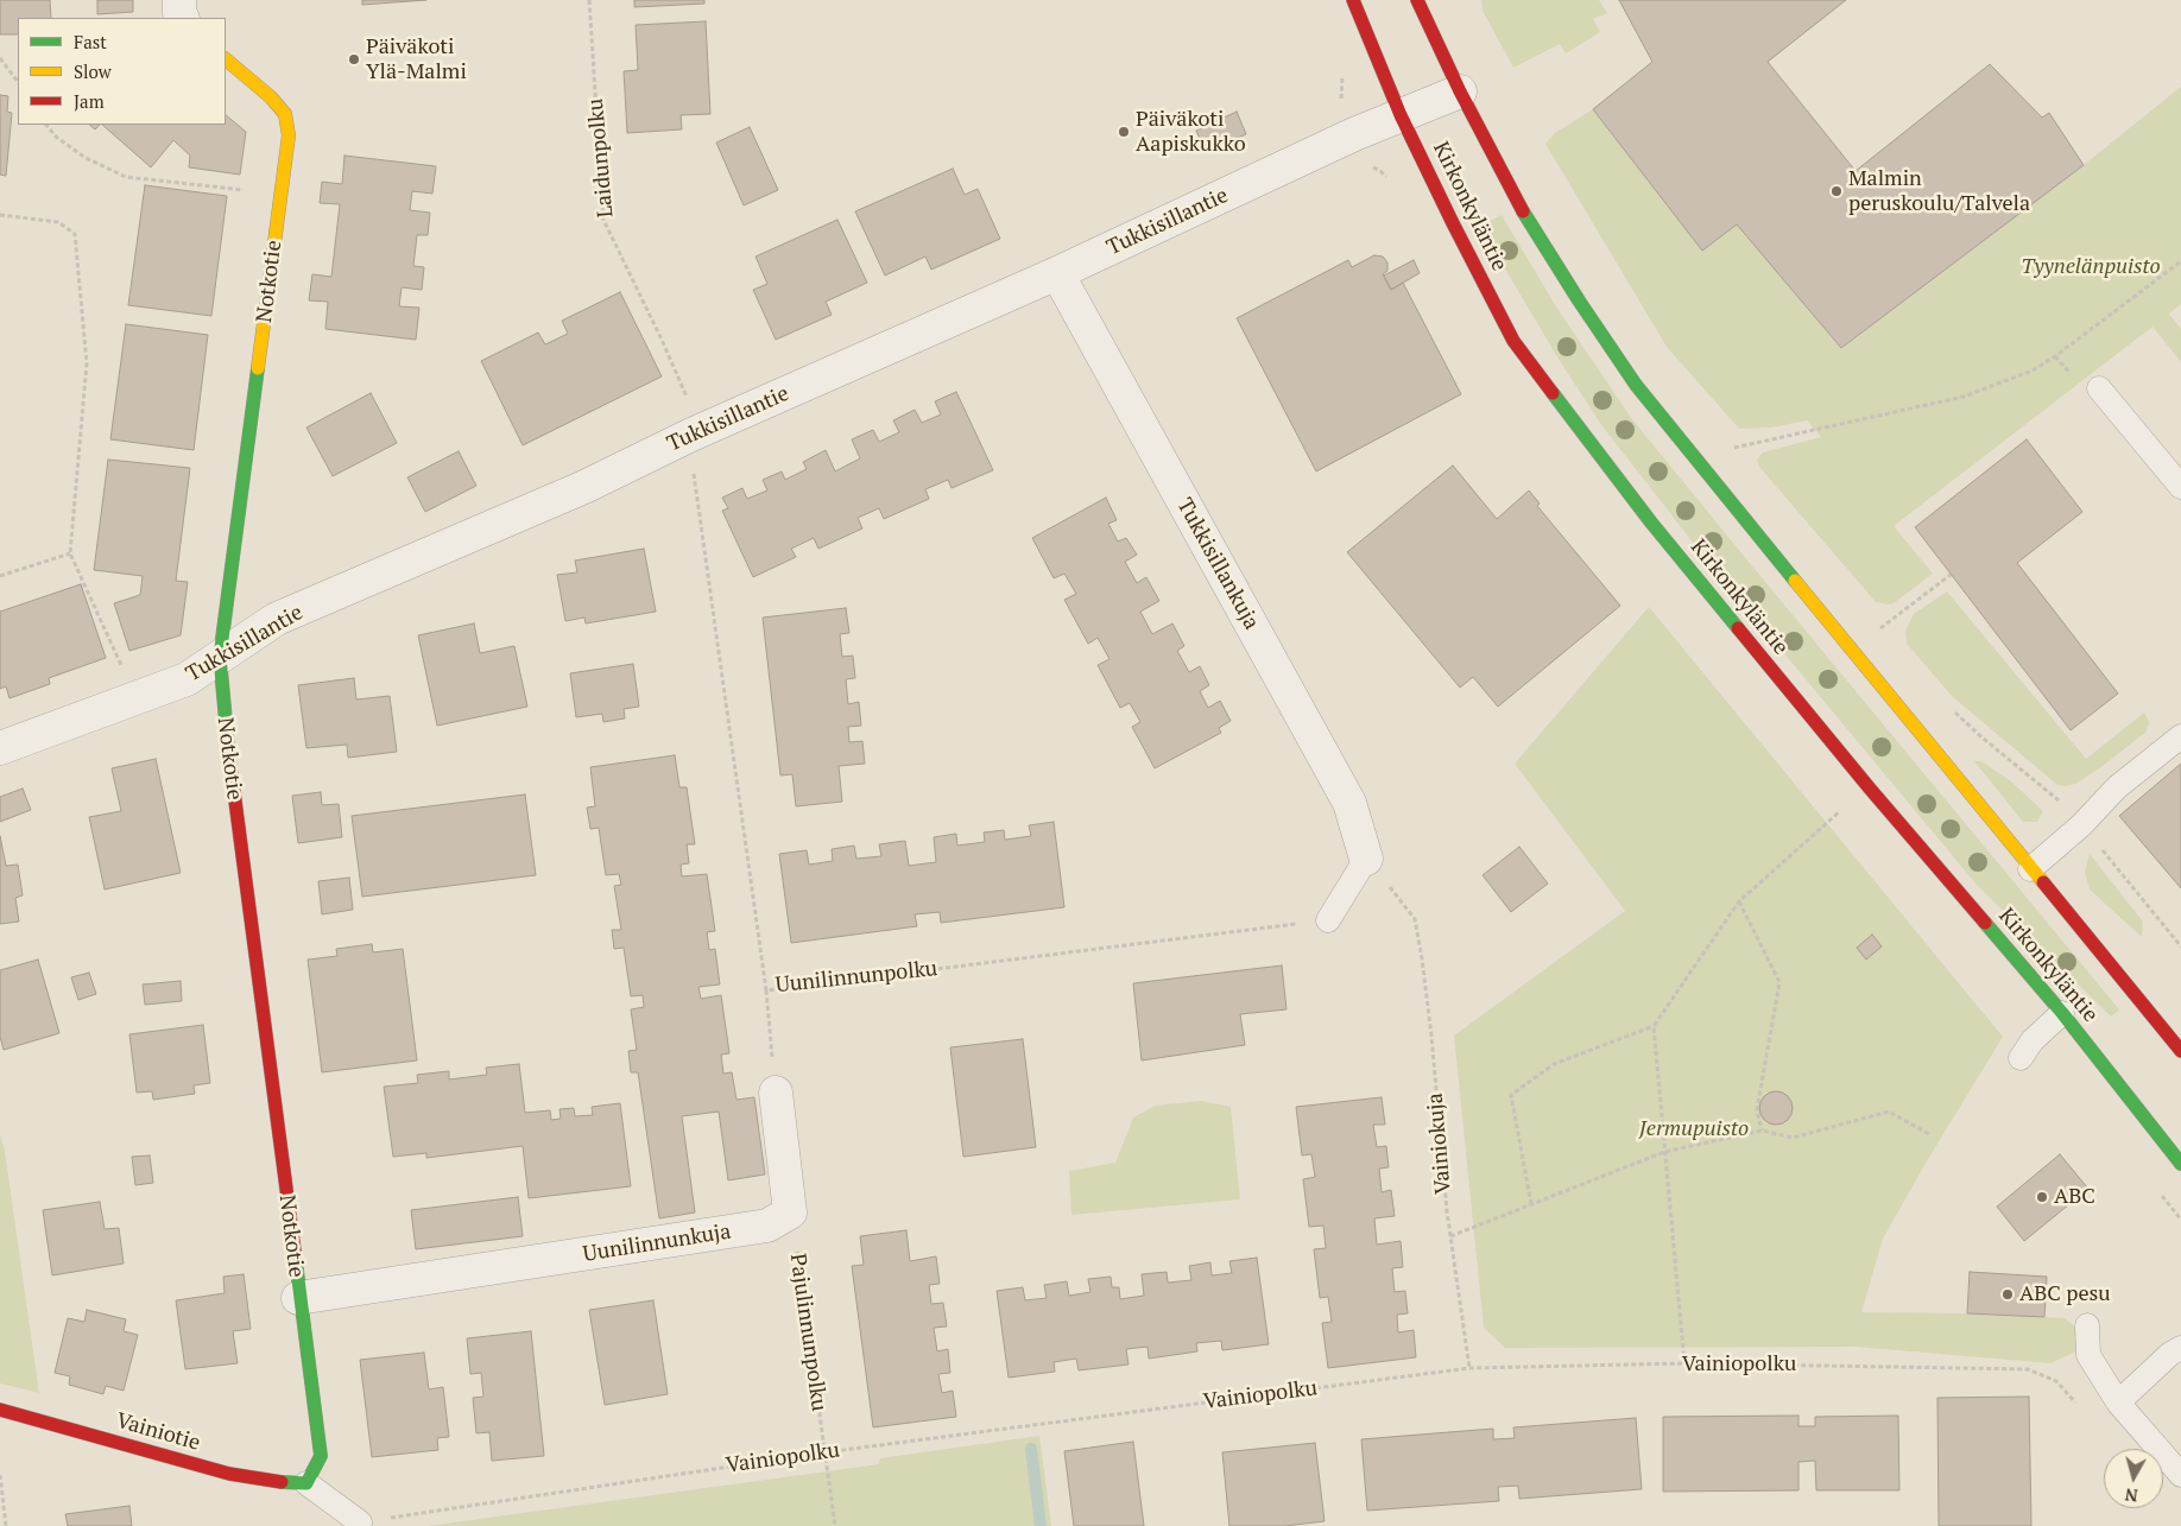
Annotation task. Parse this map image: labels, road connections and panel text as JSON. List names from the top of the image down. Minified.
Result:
{"streets":{"main road":["Kirkonkyläntie","Notkotie","Vainiotie"],"street":["Tukkisillantie","Tukkisillankuja","Uunilinnunkuja"],"path":["Laidunpolku","Uunilinnunpolku","Vainiokuja","Pajulinnunpolku","Vainiopolku"]},"crossings":[["Kirkonkyläntie","Tukkisillantie"],["Tukkisillantie","Notkotie"],["Tukkisillantie","Tukkisillankuja"],["Notkotie","Uunilinnunkuja"],["Notkotie","Vainiotie"],["Vainiokuja","Vainiopolku"],["Uunilinnunkuja","Pajulinnunpolku"],["Pajulinnunpolku","Vainiopolku"]],"parks":["Tyynelänpuisto","Jermupuisto"],"places":["Päiväkoti Ylä-Malmi","Päiväkoti Aapiskukko","Malmin peruskoulu/Talvela","ABC","ABC pesu"],"legend":["Fast","Slow","Jam"],"north":"bottom"}
